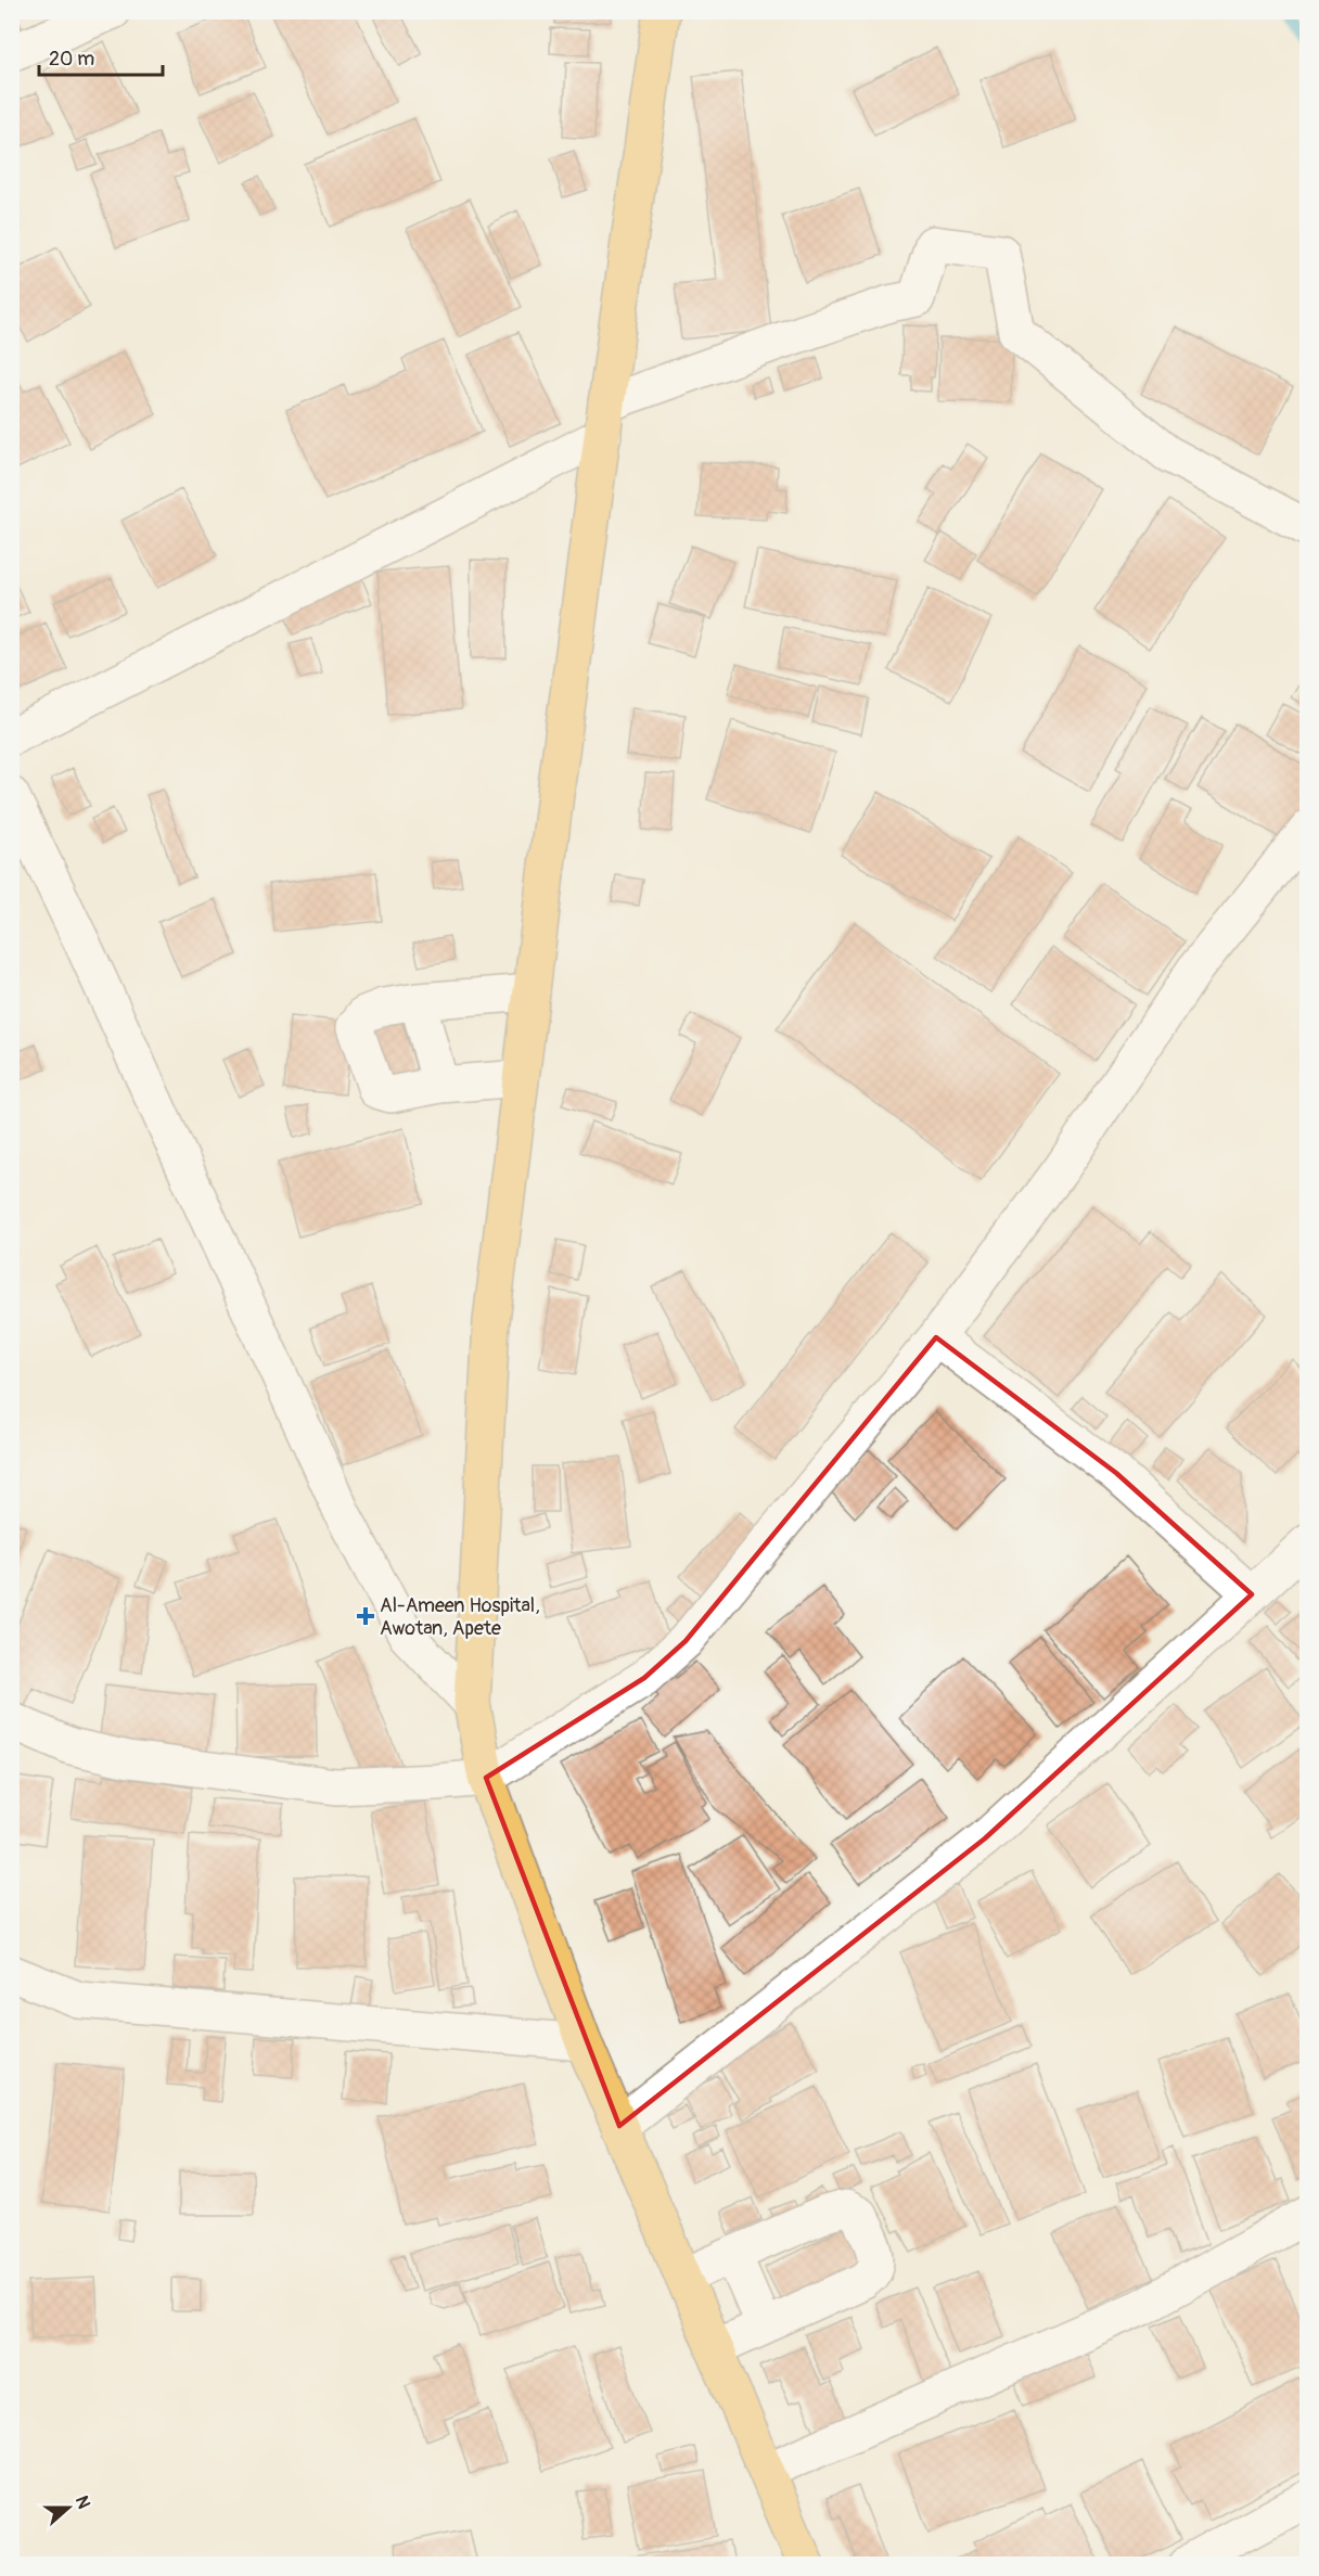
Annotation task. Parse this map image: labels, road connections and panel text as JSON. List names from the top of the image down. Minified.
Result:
{"places":{"health":["Al-Ameen Hospital, Awotan, Apete"]},"scale_bar":"20 m","north":"right"}
